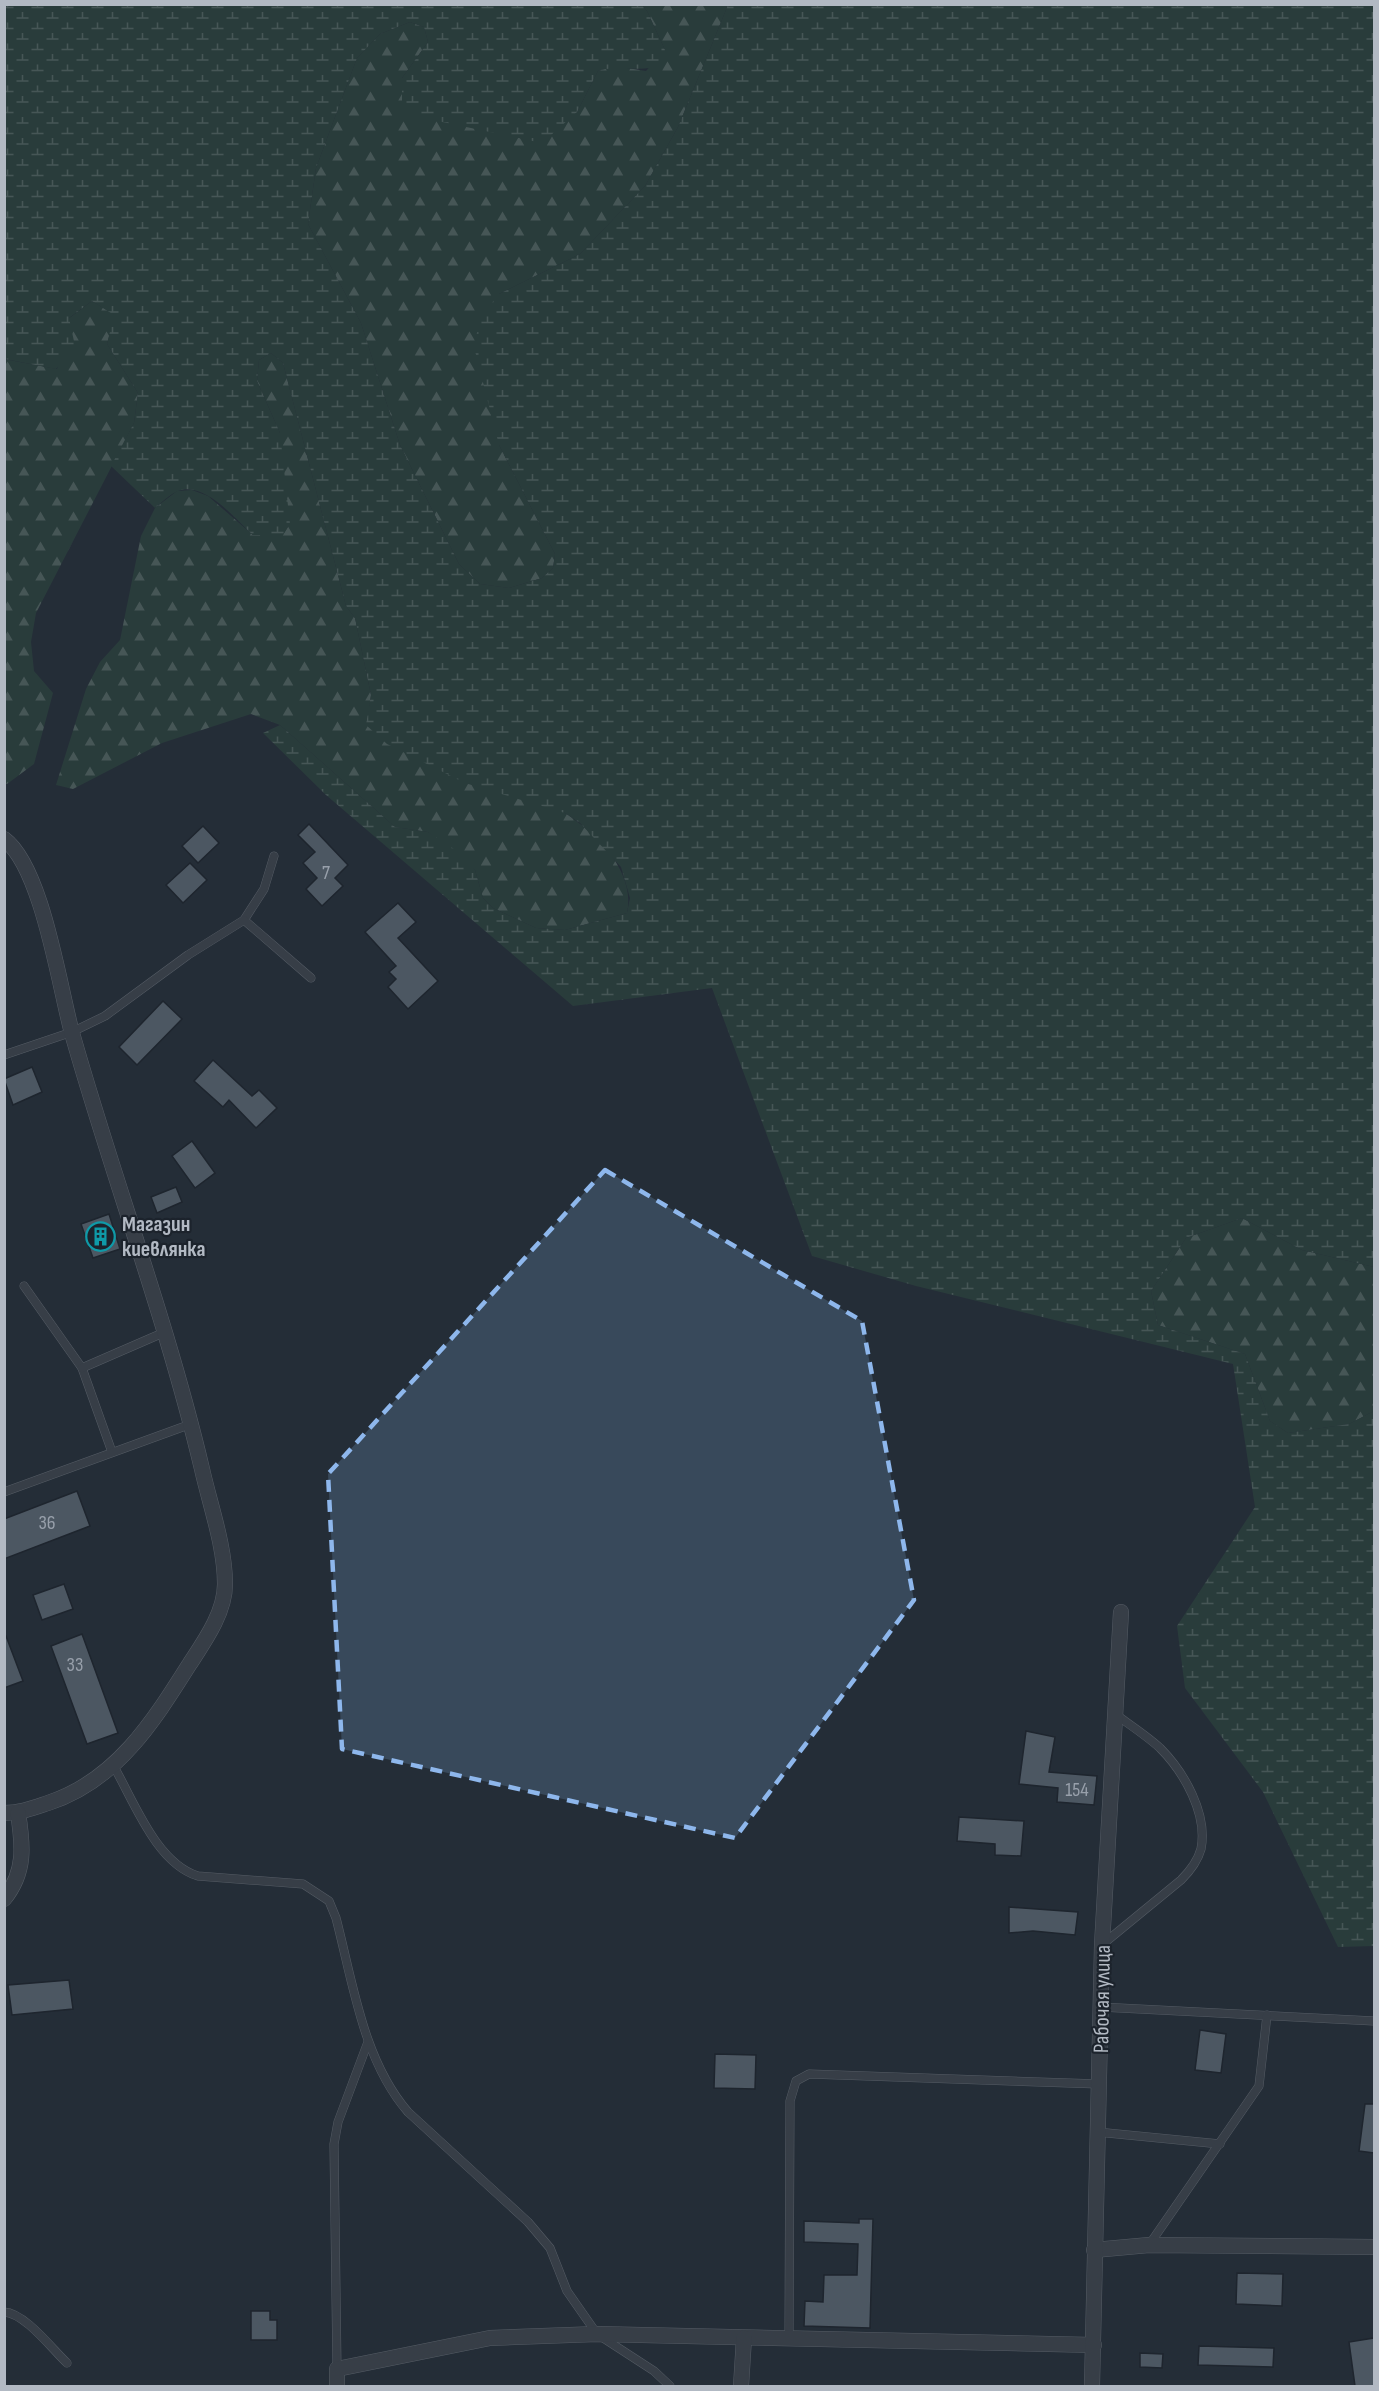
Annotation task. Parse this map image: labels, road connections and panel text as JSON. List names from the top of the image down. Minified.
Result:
{"streets":{"street":["Рабочая улица"]},"places":{"building":["Магазин киевлянка"]},"house_numbers":["7","36","33","154"]}
